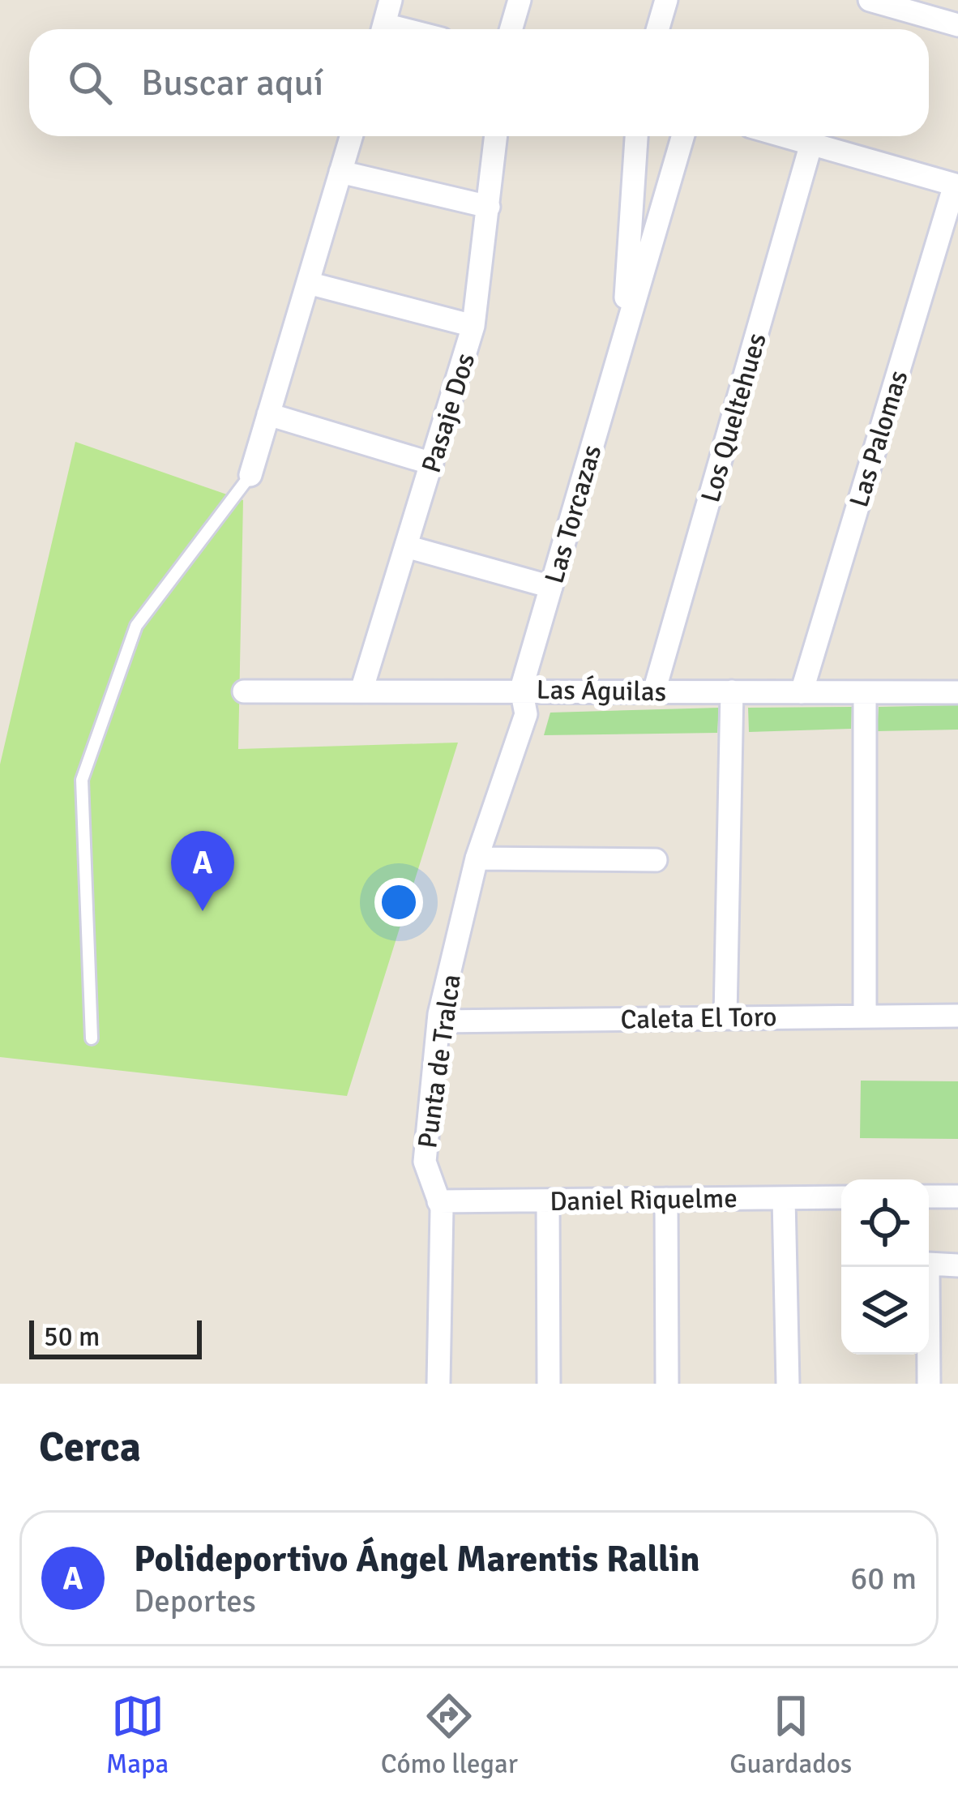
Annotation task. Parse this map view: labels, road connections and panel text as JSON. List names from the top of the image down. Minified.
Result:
{"streets":{"street":["Pasaje Dos","Los Queltehues","Las Palomas","Las Torcazas","Las Águilas","Caleta El Toro","Punta de Tralca","Daniel Riquelme"]},"crossings":[["Pasaje Dos","Las Águilas"],["Los Queltehues","Las Águilas"],["Las Palomas","Las Águilas"],["Las Torcazas","Las Águilas"],["Las Torcazas","Punta de Tralca"],["Las Águilas","Punta de Tralca"],["Caleta El Toro","Punta de Tralca"],["Punta de Tralca","Daniel Riquelme"]],"scale_bar":"50 m","page":{"search":"Buscar aquí","pins":"A","scale":"50 m","heading":"Cerca","list":[{"mark":"A","name":"Polideportivo Ángel Marentis Rallin","note":"Deportes","value":"60 m"}],"nav":["Mapa","Cómo llegar","Guardados"]}}
